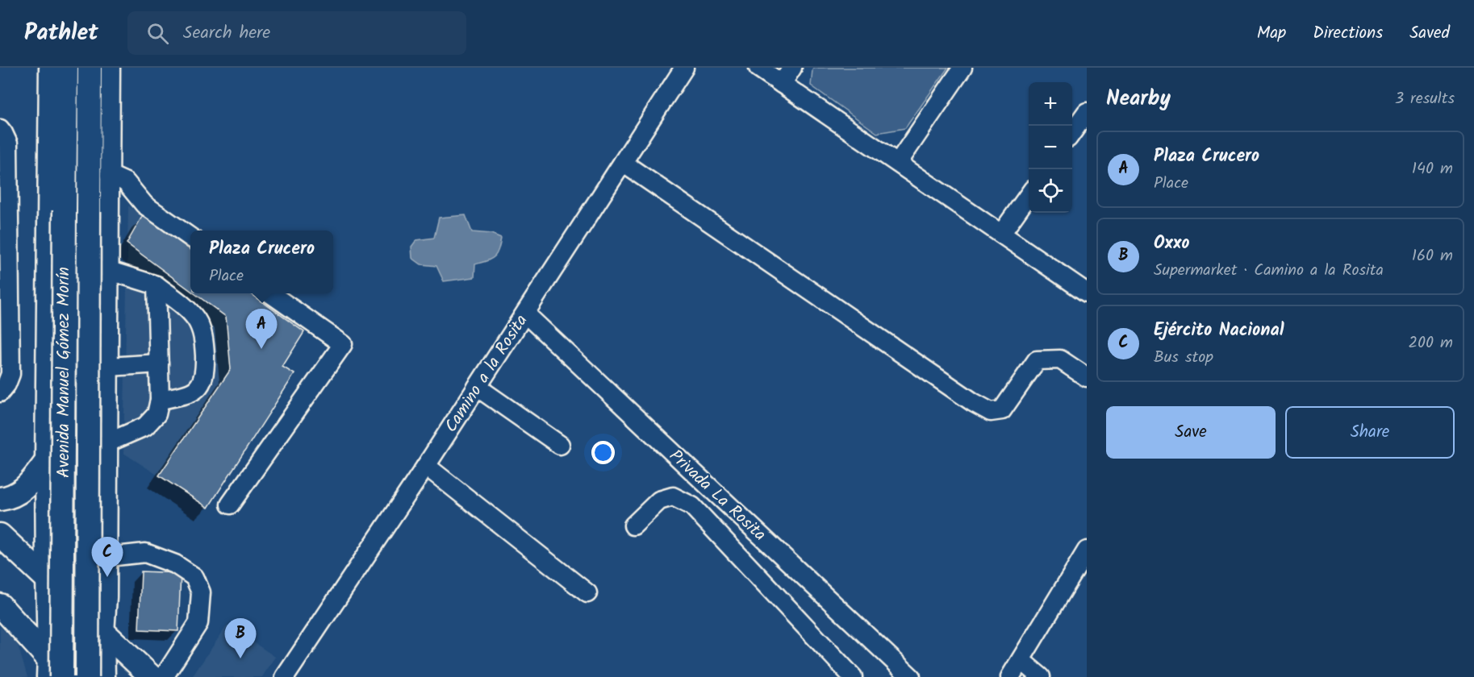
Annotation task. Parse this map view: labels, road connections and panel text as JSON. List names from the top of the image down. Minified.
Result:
{"streets":{"main road":["Avenida Manuel Gómez Morín"],"street":["Camino a la Rosita","Privada La Rosita"]},"crossings":[["Camino a la Rosita","Privada La Rosita"]],"page":{"header":"Pathlet","search":"Search here","nav":["Map","Directions","Saved"],"heading":["Nearby","3 results"],"map_buttons":["+","−"],"list":[{"mark":"A","name":"Plaza Crucero","note":"Place","value":"140 m"},{"mark":"B","name":"Oxxo","note":"Supermarket · Camino a la Rosita","value":"160 m"},{"mark":"C","name":"Ejército Nacional","note":"Bus stop","value":"200 m"}],"popup":["Plaza Crucero","Place"],"pins":["A","C","B"],"buttons":["Save","Share"]}}
